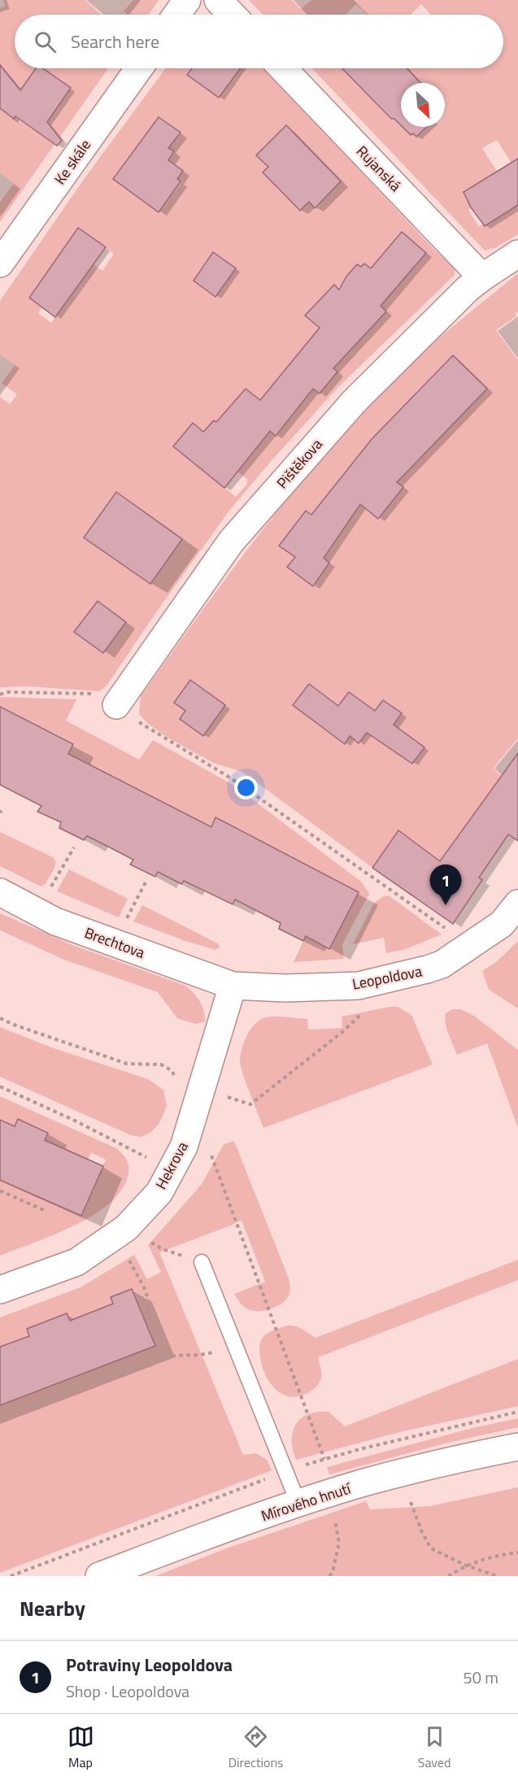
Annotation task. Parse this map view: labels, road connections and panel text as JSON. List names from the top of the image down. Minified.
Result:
{"streets":{"street":["Ke skále","Rujanská","Pištěkova","Brechtova","Leopoldova","Hekrova","Mírového hnutí"]},"crossings":[["Rujanská","Pištěkova"],["Brechtova","Leopoldova"],["Brechtova","Hekrova"],["Leopoldova","Hekrova"]],"north":"bottom right","page":{"search":"Search here","pins":"1","heading":"Nearby","list":[{"mark":"1","name":"Potraviny Leopoldova","note":"Shop · Leopoldova","value":"50 m"}],"nav":["Map","Directions","Saved"]}}
